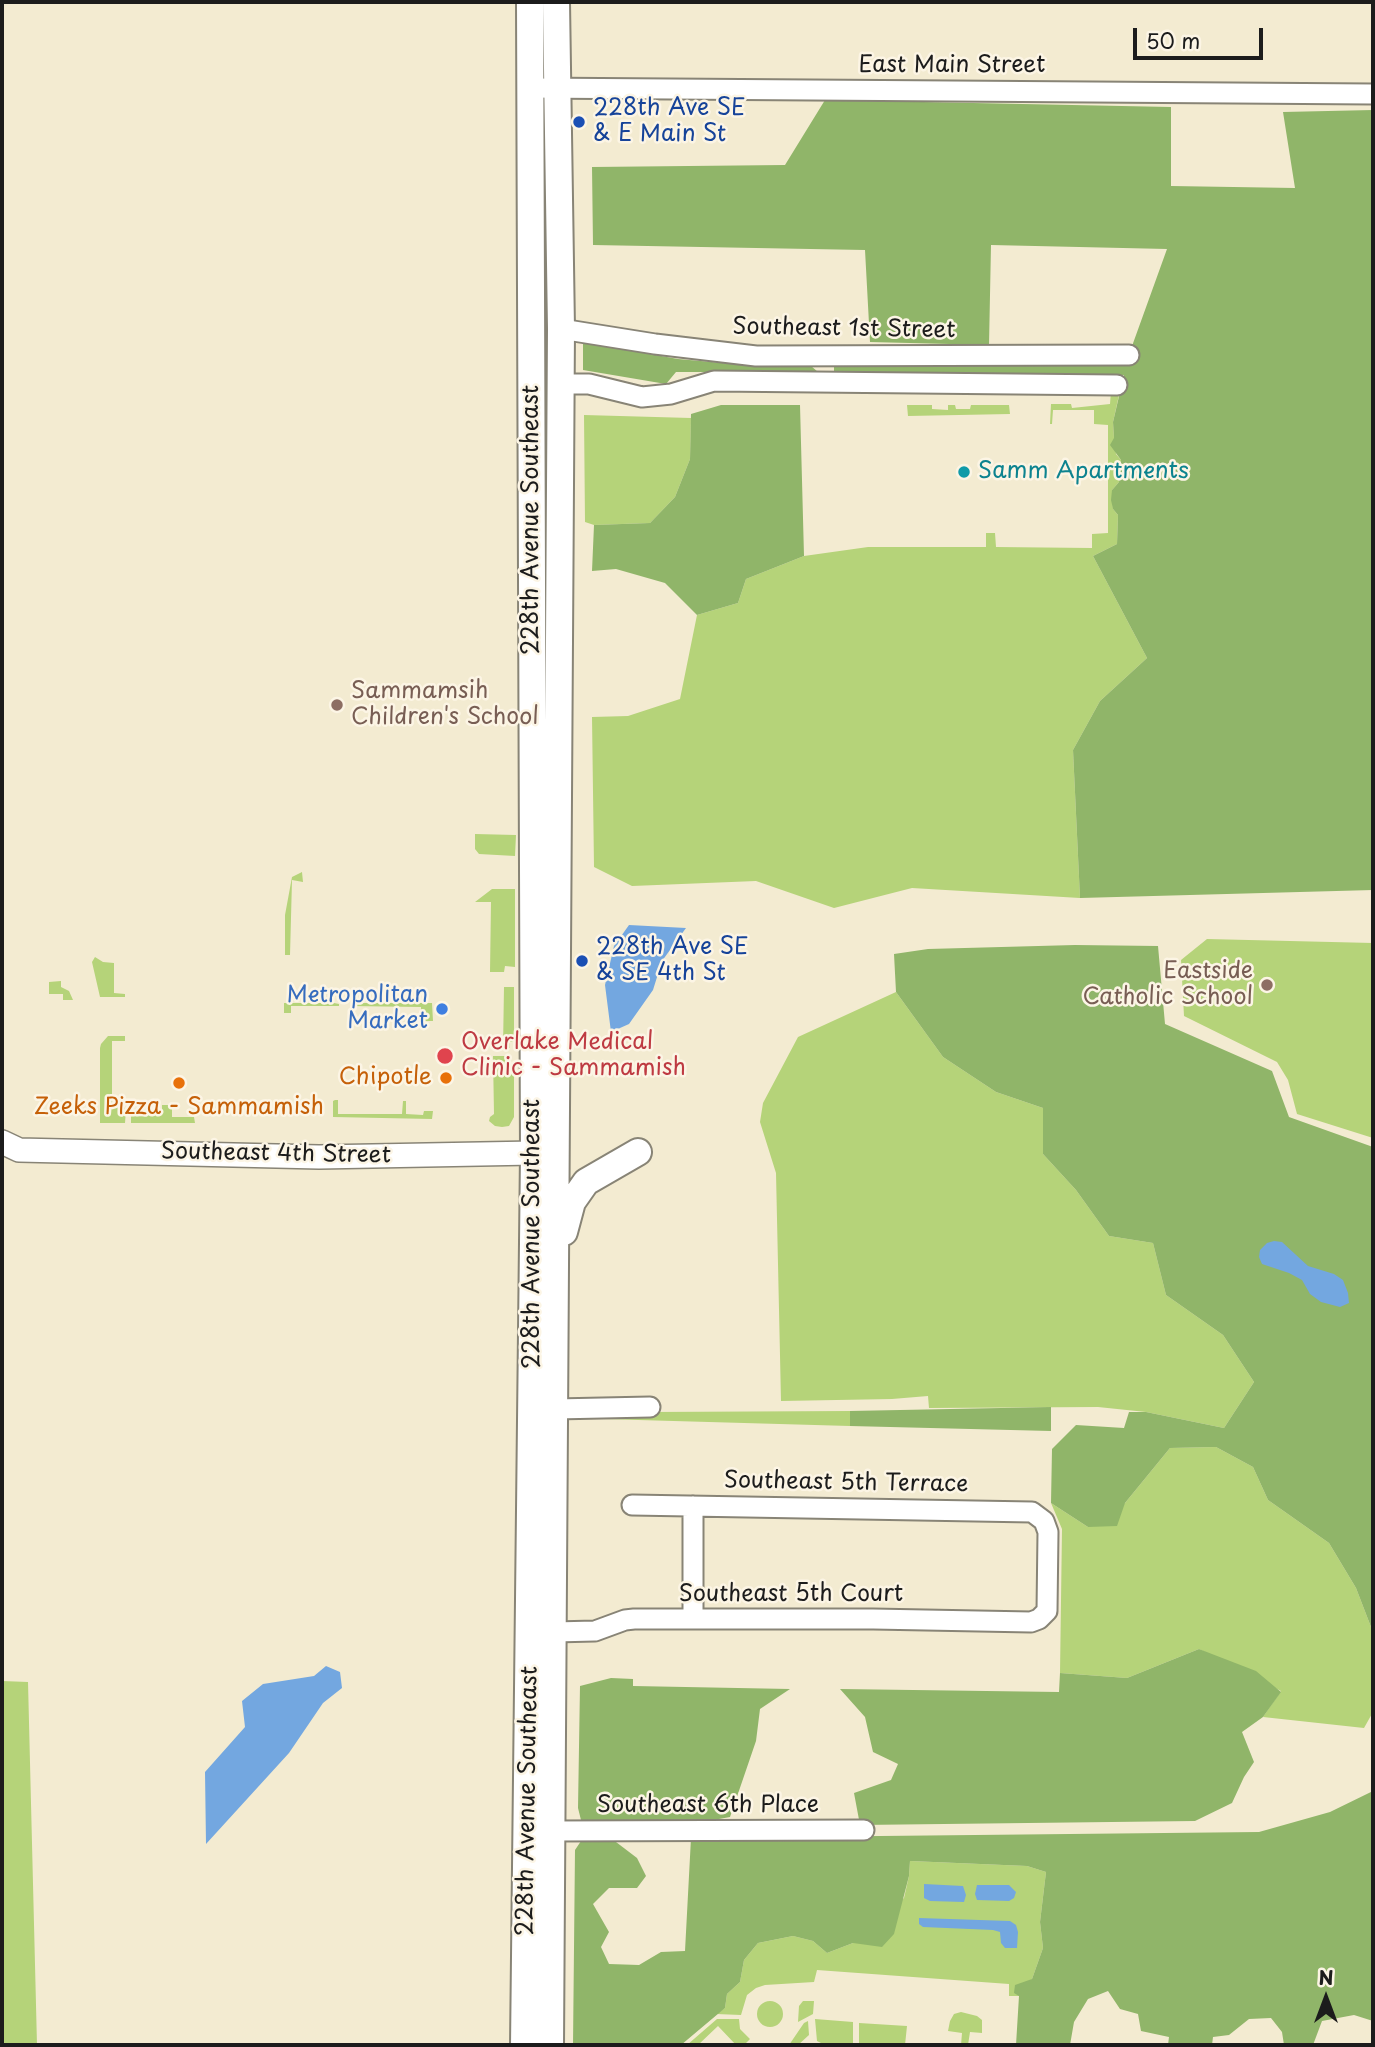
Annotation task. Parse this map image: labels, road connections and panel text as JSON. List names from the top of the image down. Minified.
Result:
{"streets":{"main road":["228th Avenue Southeast"],"street":["East Main Street","Southeast 1st Street","Southeast 4th Street","Southeast 5th Terrace","Southeast 5th Court","Southeast 6th Place"]},"crossings":[["East Main Street","228th Avenue Southeast"],["Southeast 1st Street","228th Avenue Southeast"],["228th Avenue Southeast","Southeast 4th Street"],["228th Avenue Southeast","Southeast 5th Court"],["228th Avenue Southeast","Southeast 6th Place"],["Southeast 5th Terrace","Southeast 5th Court"]],"places":["228th Ave SE & E Main St","Samm Apartments","Sammamsih Children's School","228th Ave SE & SE 4th St","Eastside Catholic School","Metropolitan Market","Overlake Medical Clinic - Sammamish","Chipotle","Zeeks Pizza - Sammamish"],"scale_bar":"50 m","north":"top"}
